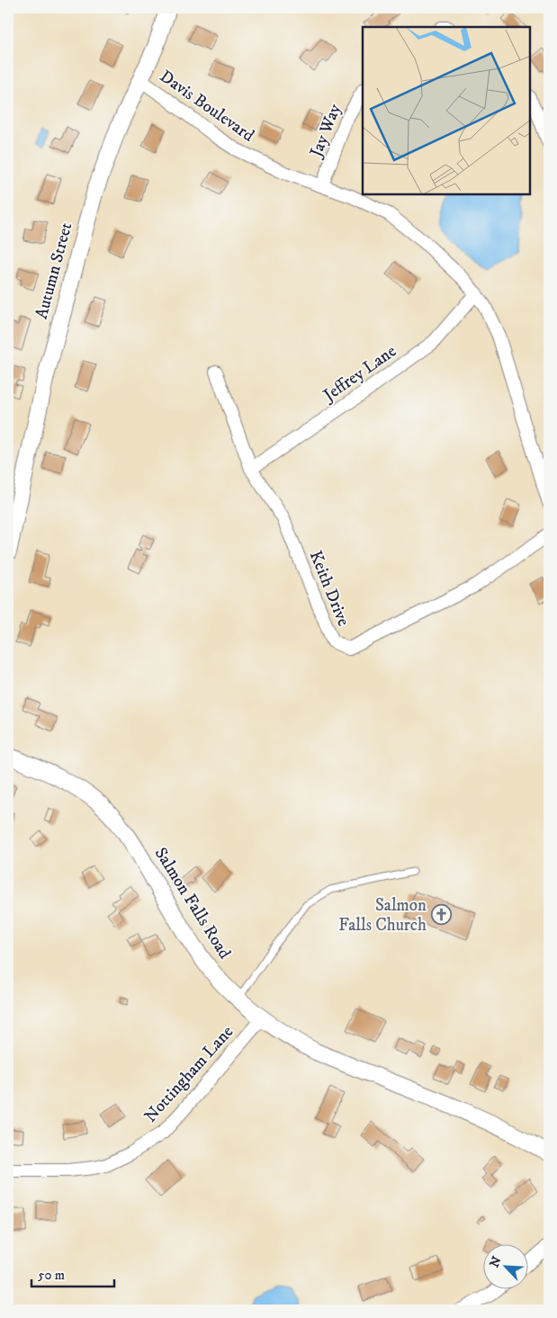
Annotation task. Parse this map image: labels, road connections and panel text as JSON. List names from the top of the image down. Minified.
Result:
{"streets":{"street":["Davis Boulevard","Jay Way","Autumn Street","Jeffrey Lane","Keith Drive","Salmon Falls Road","Nottingham Lane"]},"crossings":[["Davis Boulevard","Jay Way"],["Davis Boulevard","Autumn Street"],["Davis Boulevard","Jeffrey Lane"],["Jeffrey Lane","Keith Drive"],["Salmon Falls Road","Nottingham Lane"]],"places":{"church":["Salmon Falls Church"]},"scale_bar":"50 m","north":"top left"}
